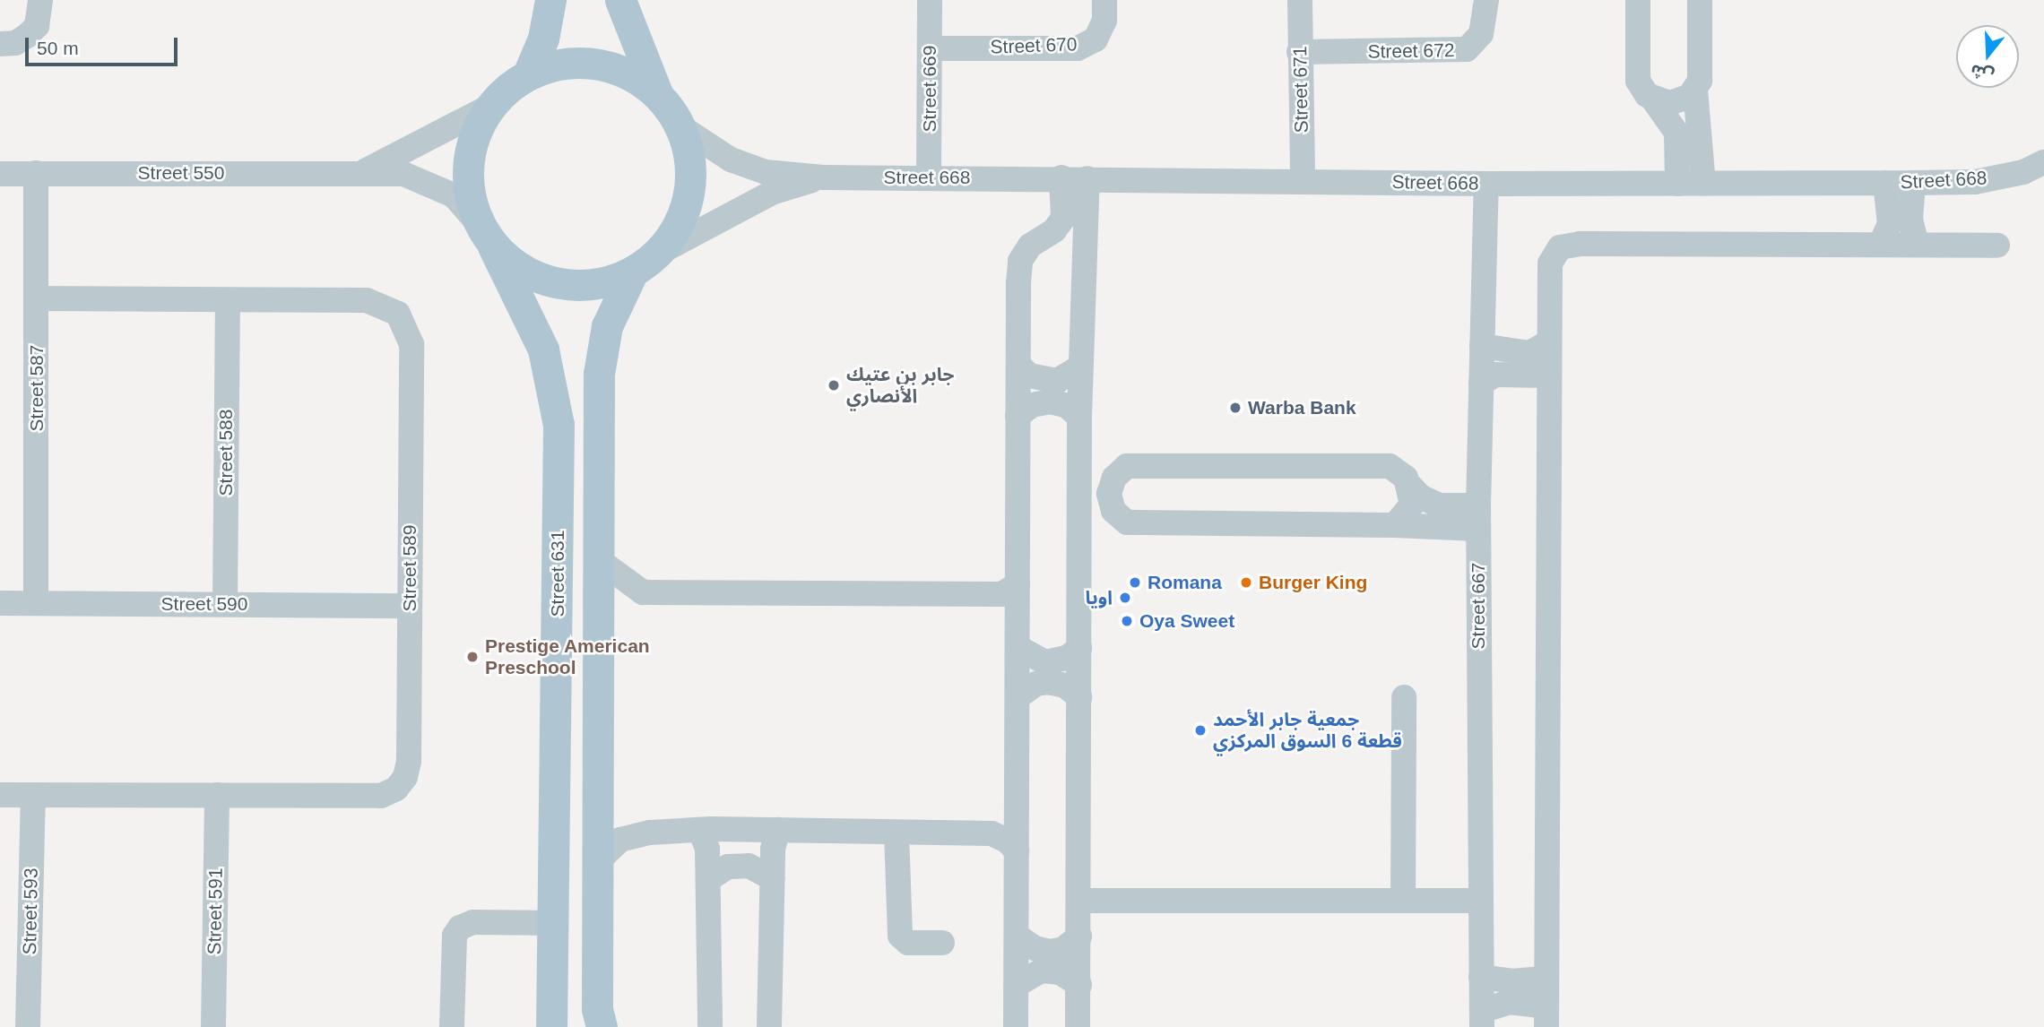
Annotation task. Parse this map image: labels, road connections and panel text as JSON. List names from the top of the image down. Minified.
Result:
{"streets":{"main road":["Street 631"],"street":["Street 670","Street 672","Street 669","Street 671","Street 550","Street 668","Street 587","Street 588","Street 589","Street 590","Street 667","Street 593","Street 591"]},"crossings":[["Street 670","Street 669"],["Street 672","Street 671"],["Street 669","Street 668"],["Street 671","Street 668"],["Street 550","Street 668"],["Street 550","Street 587"],["Street 550","Street 631"],["Street 668","Street 631"],["Street 668","Street 667"],["Street 587","Street 589"],["Street 587","Street 590"],["Street 588","Street 589"],["Street 588","Street 590"],["Street 589","Street 590"],["Street 589","Street 593"],["Street 589","Street 591"]],"places":["جابر بن عتيك الأنصاري","Warba Bank","Romana","Burger King","اويا","Oya Sweet","Prestige American Preschool","جمعية جابر الأحمد قطعة 6 السوق المركزي"],"scale_bar":"50 m","north":"bottom"}
